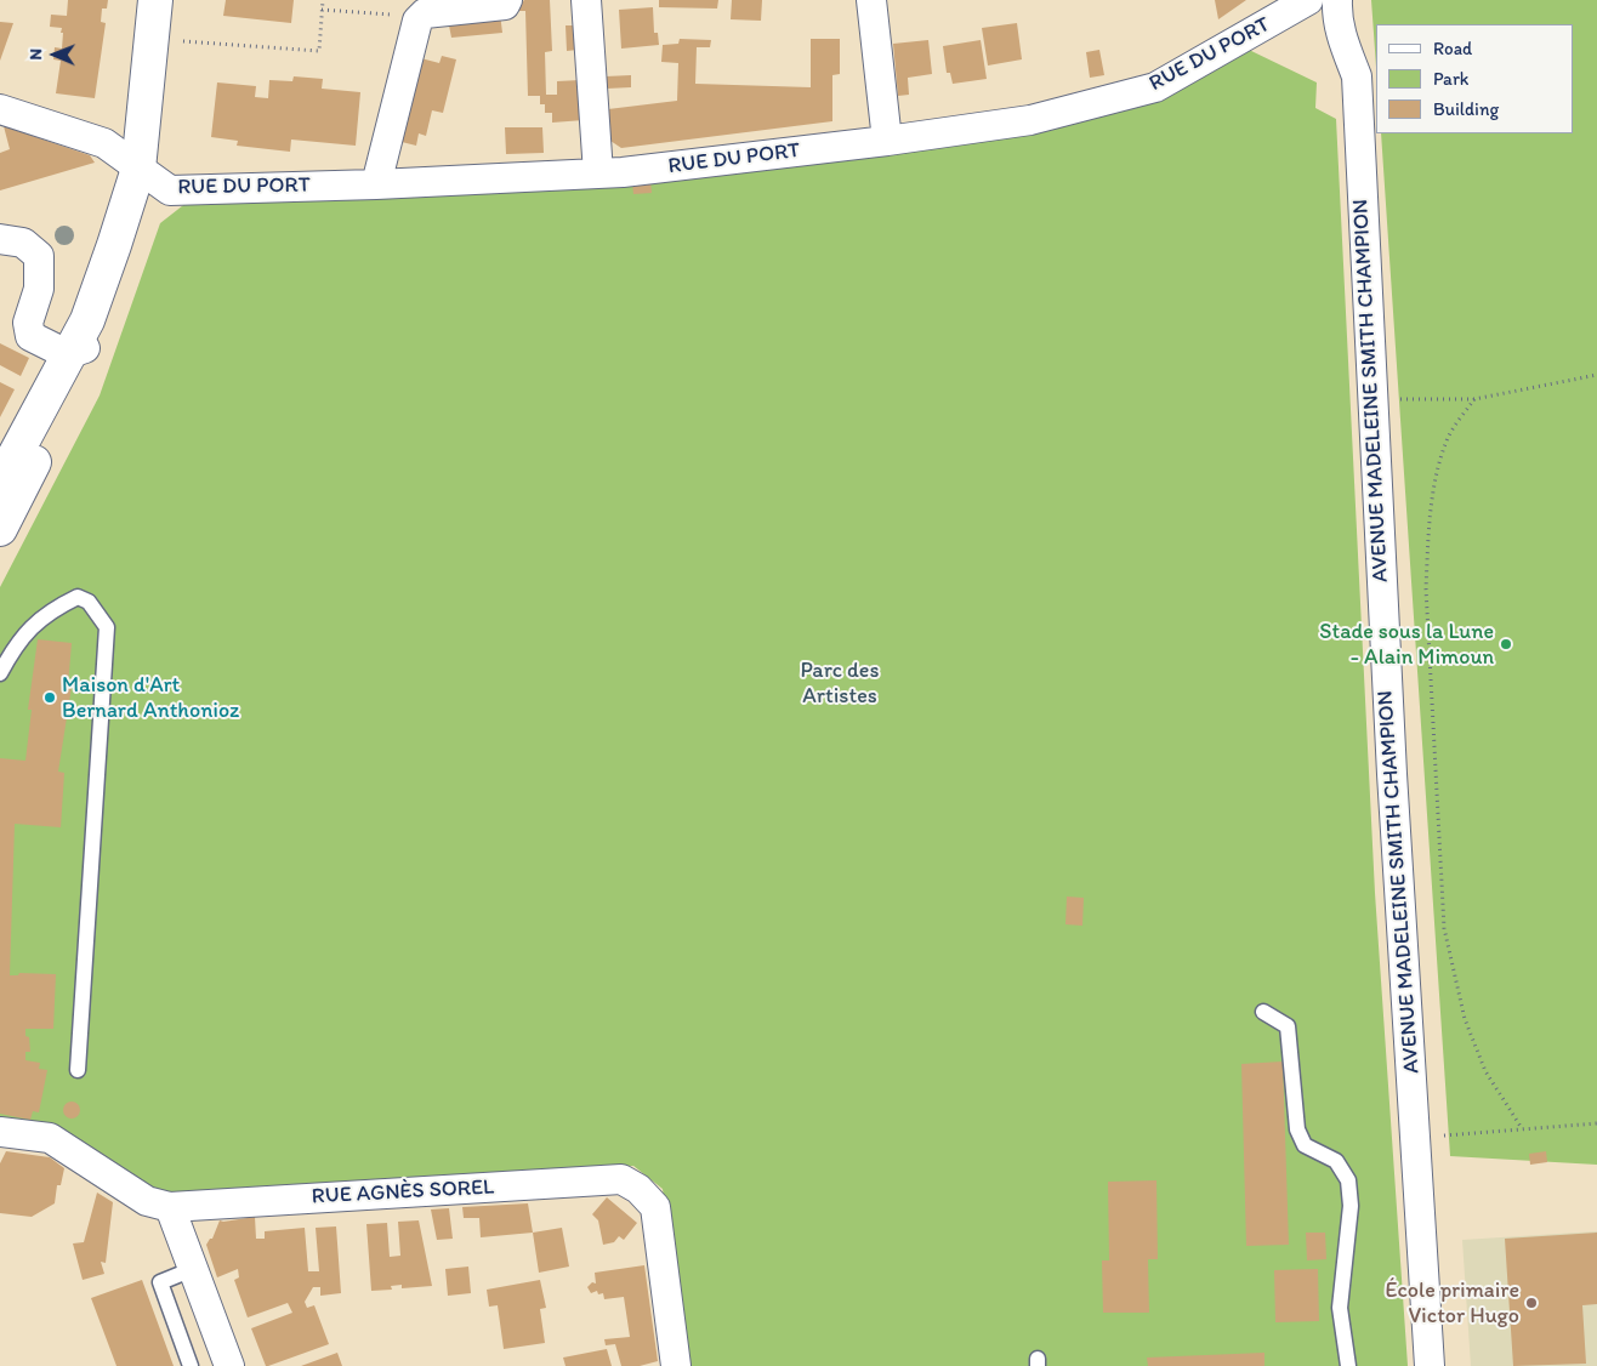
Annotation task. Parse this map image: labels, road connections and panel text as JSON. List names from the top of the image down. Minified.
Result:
{"streets":{"street":["RUE DU PORT","AVENUE MADELEINE SMITH CHAMPION","RUE AGNÈS SOREL"]},"parks":["Parc des Artistes"],"places":["Stade sous la Lune - Alain Mimoun","Maison d'Art Bernard Anthonioz","École primaire Victor Hugo"],"legend":["Road","Park","Building"],"north":"left"}
